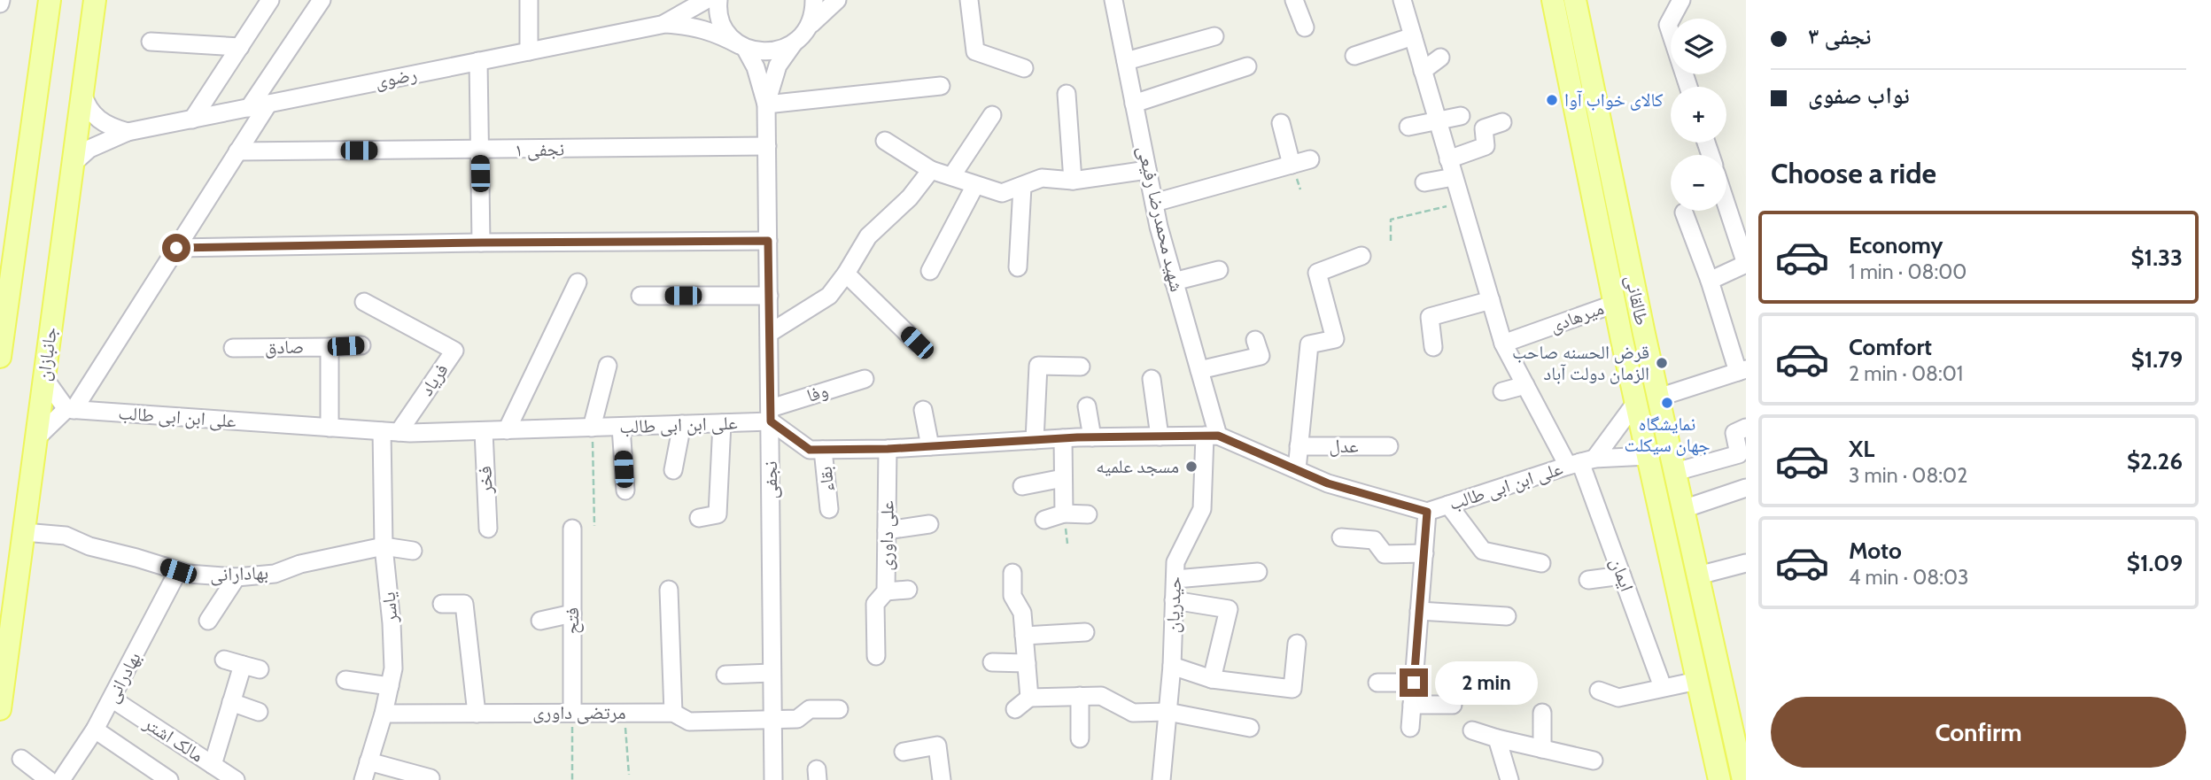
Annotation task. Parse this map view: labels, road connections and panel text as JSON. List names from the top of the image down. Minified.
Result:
{"streets":{"main road":["طالقانی","جانبازان"],"street":["رضوی","نجفی ۱","شهید محمدرضا رفیعی","میرهادی","صادق","فریاد","وفا","علی ابن ابی طالب","عدل","بقاء","فخر","نجفی","علی داوری","بهادارانی","ایمان","حیدریان","یاسر","فتح","بهادرانی","مرتضی داوری","مالک اشتر"]},"crossings":[["رضوی","جانبازان"],["نجفی ۱","نجفی"],["شهید محمدرضا رفیعی","علی ابن ابی طالب"],["شهید محمدرضا رفیعی","حیدریان"],["طالقانی","میرهادی"],["طالقانی","علی ابن ابی طالب"],["میرهادی","ایمان"],["صادق","علی ابن ابی طالب"],["جانبازان","بهادارانی"],["فریاد","علی ابن ابی طالب"],["فریاد","یاسر"],["وفا","علی ابن ابی طالب"],["وفا","نجفی"],["علی ابن ابی طالب","بقاء"],["علی ابن ابی طالب","فخر"],["علی ابن ابی طالب","نجفی"],["علی ابن ابی طالب","علی داوری"],["علی ابن ابی طالب","ایمان"],["علی ابن ابی طالب","حیدریان"],["علی ابن ابی طالب","یاسر"],["نجفی","مرتضی داوری"],["بهادارانی","یاسر"],["بهادارانی","بهادرانی"],["یاسر","مرتضی داوری"],["فتح","مرتضی داوری"],["بهادرانی","مالک اشتر"]],"places":["کالای خواب آوا","قرض الحسنه صاحب الزمان دولت آباد","نمایشگاه جهان سیکلت","مسجد علمیه"],"page":{"banner":["نجفی ۳","نواب صفوی"],"map_buttons":["+","−"],"heading":"Choose a ride","list":[{"name":"Economy","note":"1 min · 08:00","value":"$1.33"},{"name":"Comfort","note":"2 min · 08:01","value":"$1.79"},{"name":"XL","note":"3 min · 08:02","value":"$2.26"},{"name":"Moto","note":"4 min · 08:03","value":"$1.09"}],"bubble":"2 min","buttons":"Confirm"}}
